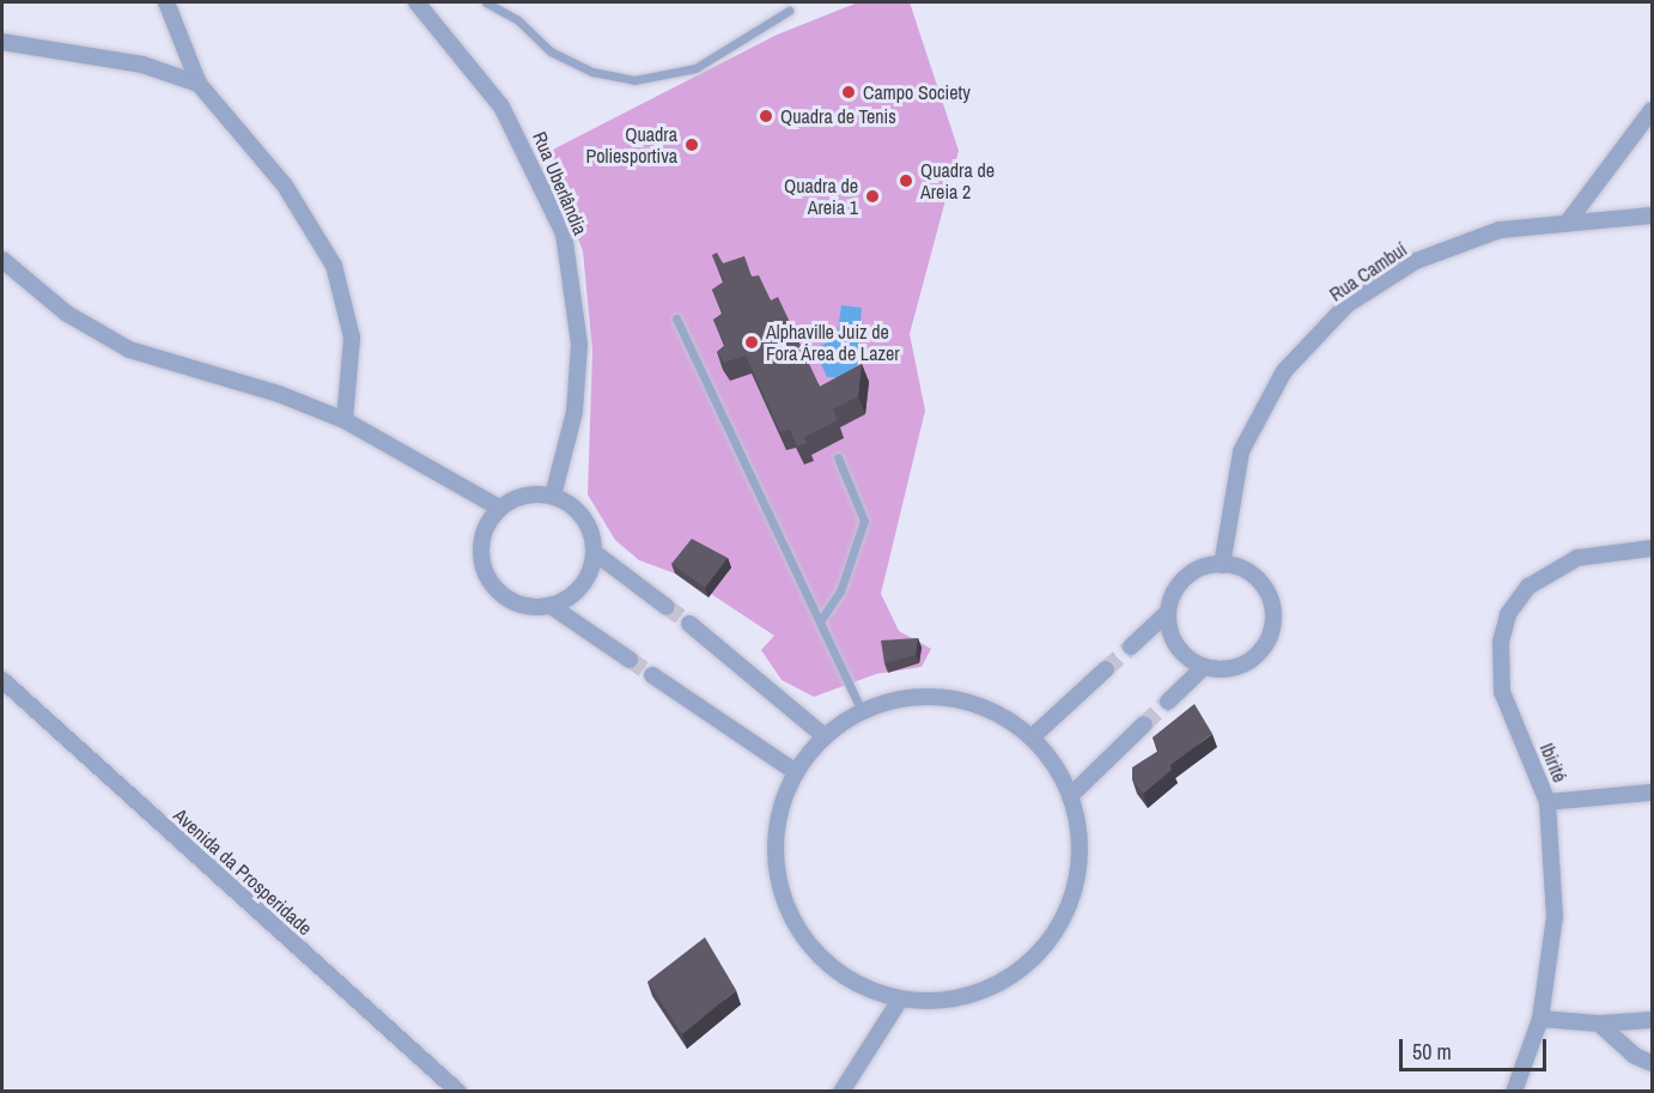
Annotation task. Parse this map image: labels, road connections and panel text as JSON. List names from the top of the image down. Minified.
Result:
{"streets":{"street":["Rua Uberlândia","Rua Cambuí","Ibirité","Avenida da Prosperidade"]},"places":["Campo Society","Quadra de Tenis","Quadra Poliesportiva","Quadra de Areia 2","Quadra de Areia 1","Alphaville Juiz de Fora Área de Lazer"],"scale_bar":"50 m"}
